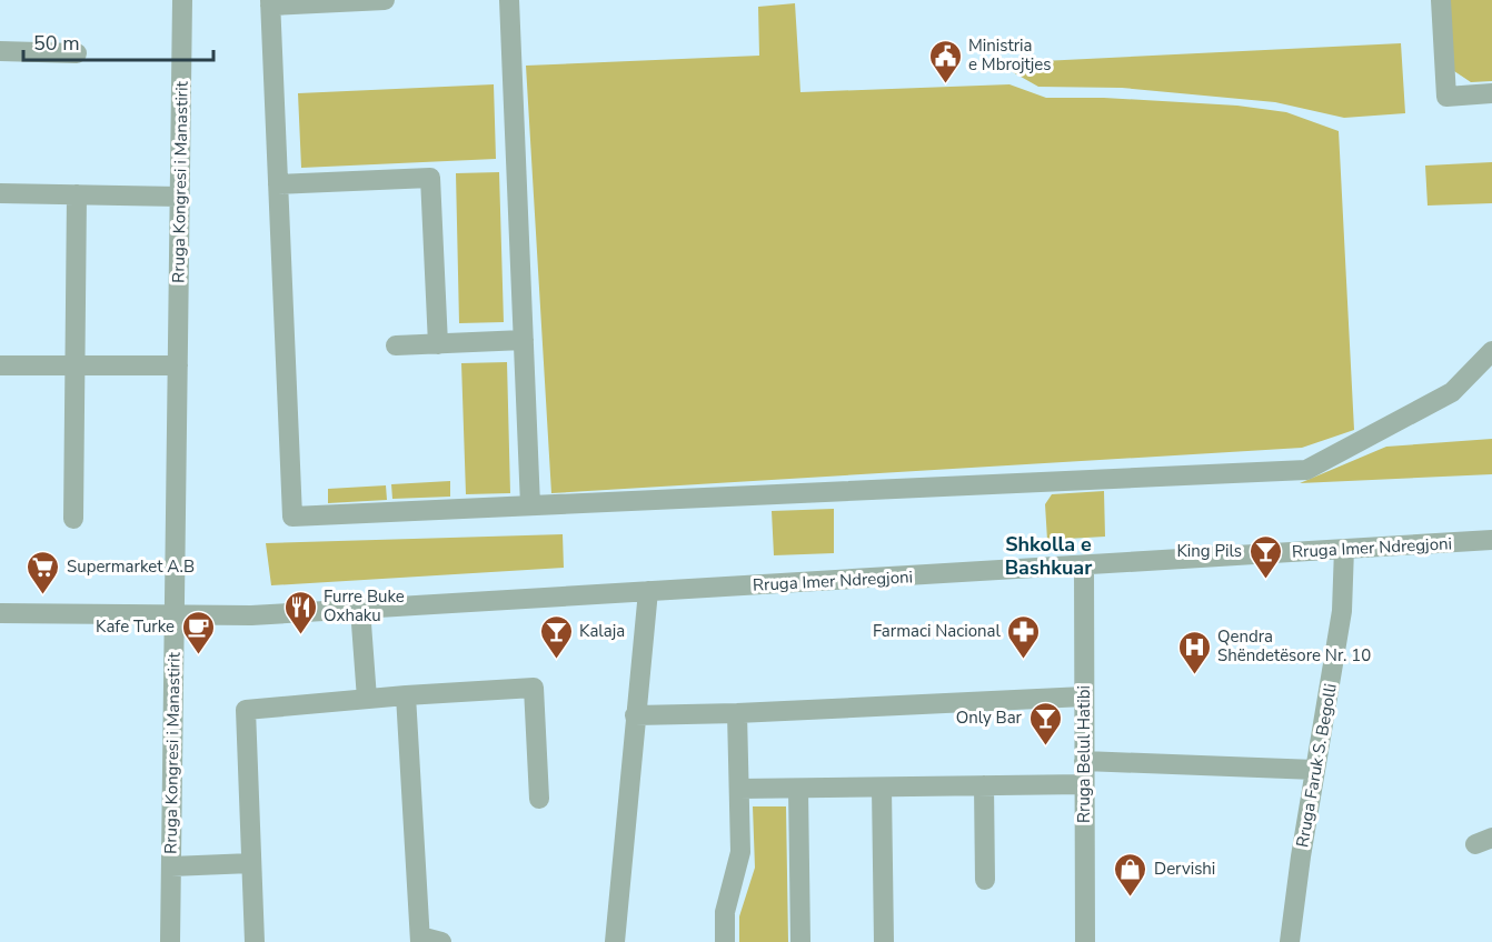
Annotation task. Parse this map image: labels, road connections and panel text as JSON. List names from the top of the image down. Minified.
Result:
{"streets":{"street":["Rruga Kongresi i Manastirit","Rruga Imer Ndregjoni","Rruga Belul Hatibi","Rruga Faruk S. Begolli"]},"crossings":[["Rruga Kongresi i Manastirit","Rruga Imer Ndregjoni"],["Rruga Imer Ndregjoni","Rruga Belul Hatibi"],["Rruga Imer Ndregjoni","Rruga Faruk S. Begolli"]],"districts":["Shkolla e Bashkuar"],"places":{"public building":["Ministria e Mbrojtjes"],"bar":["King Pils","Kalaja","Only Bar"],"supermarket":["Supermarket A.B"],"restaurant":["Furre Buke Oxhaku"],"cafe":["Kafe Turke"],"pharmacy":["Farmaci Nacional"],"hospital":["Qendra Shëndetësore Nr. 10"],"shop":["Dervishi"]},"scale_bar":"50 m"}
